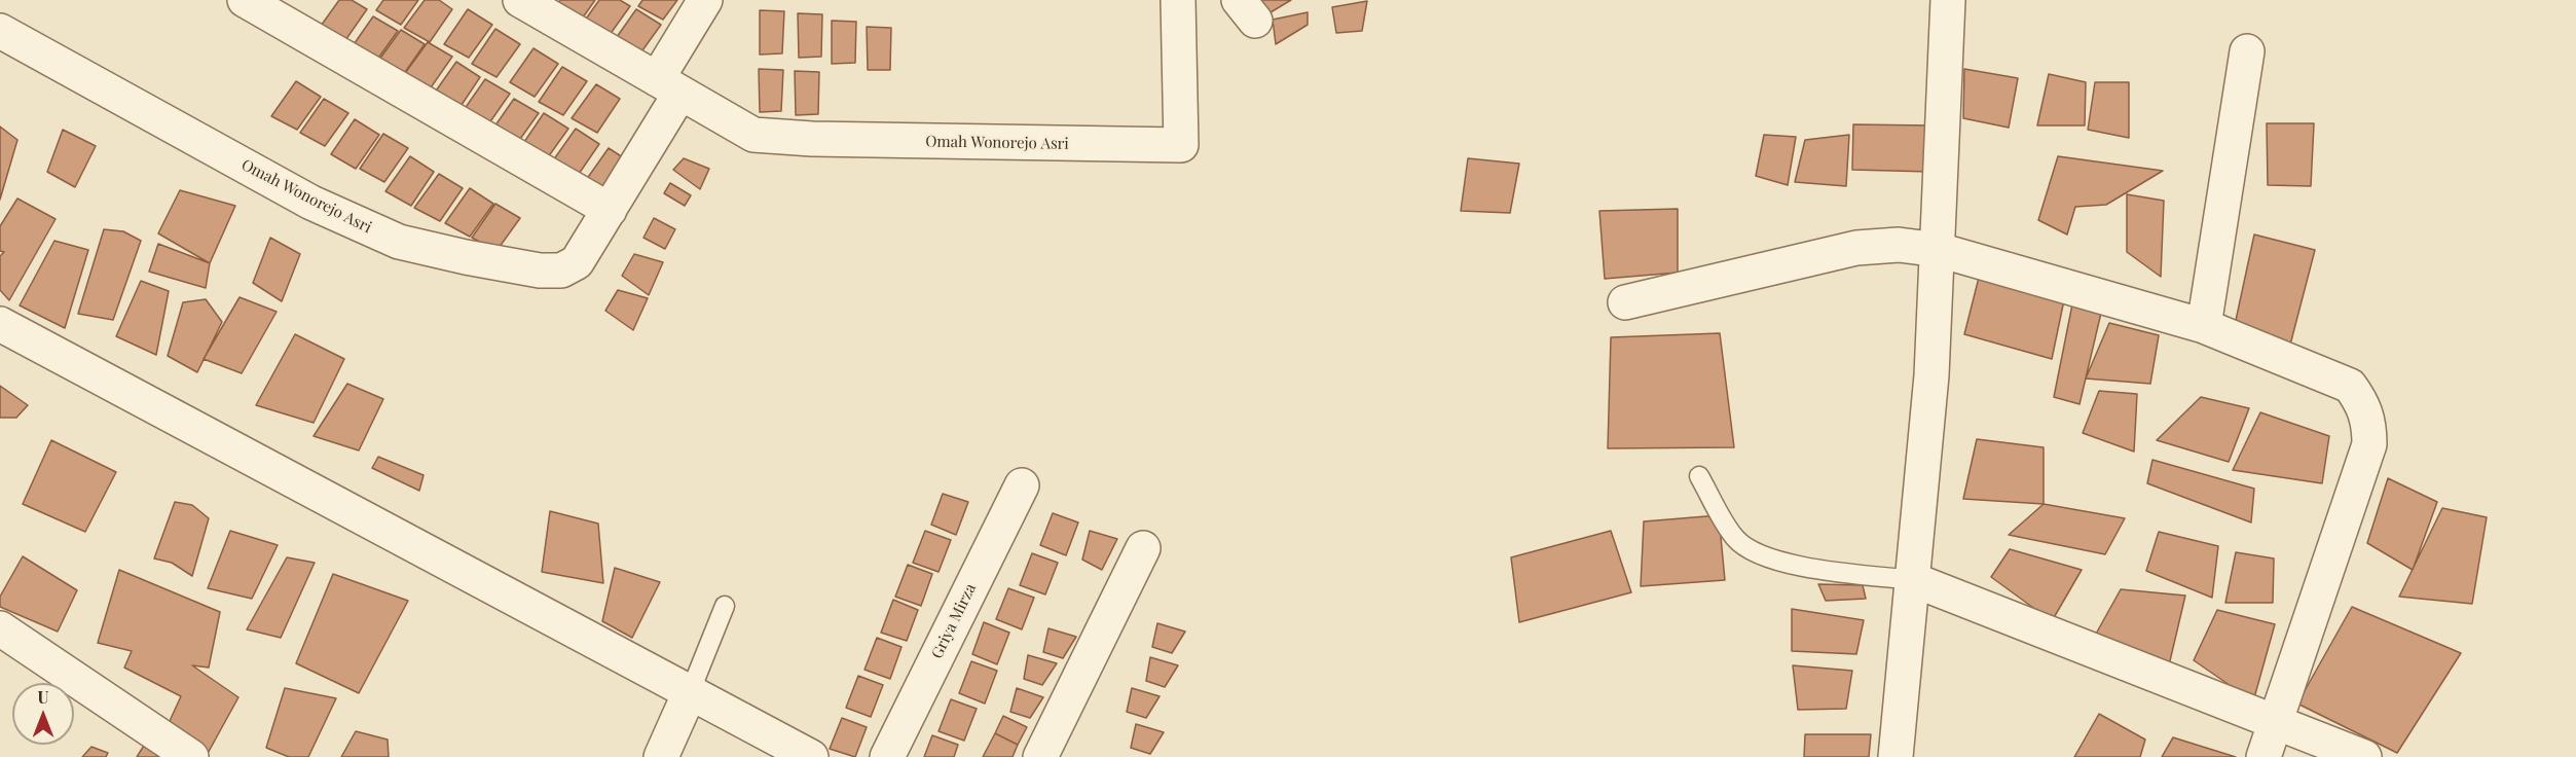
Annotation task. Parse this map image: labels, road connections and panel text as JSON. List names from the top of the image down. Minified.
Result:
{"streets":{"street":["Omah Wonorejo Asri","Griya Mirza"]},"north":"top"}
